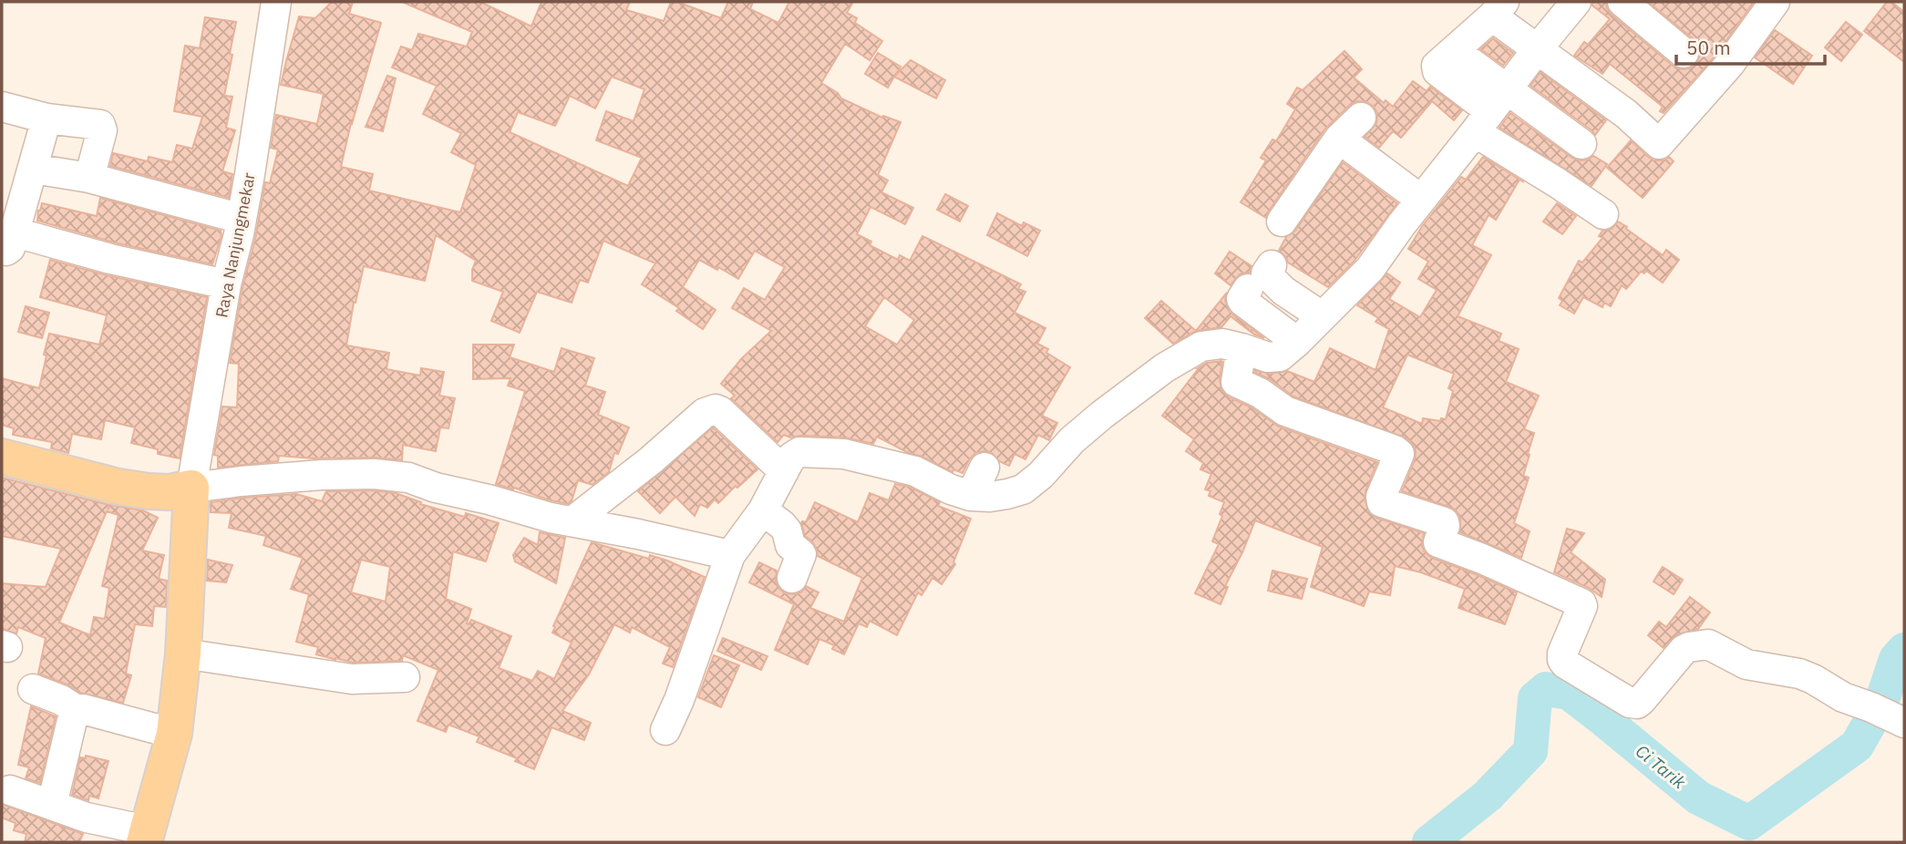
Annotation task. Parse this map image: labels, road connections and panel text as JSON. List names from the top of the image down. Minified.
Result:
{"streets":{"main road":["Raya Nanjungmekar"]},"water":["Ci Tarik"],"scale_bar":"50 m"}
